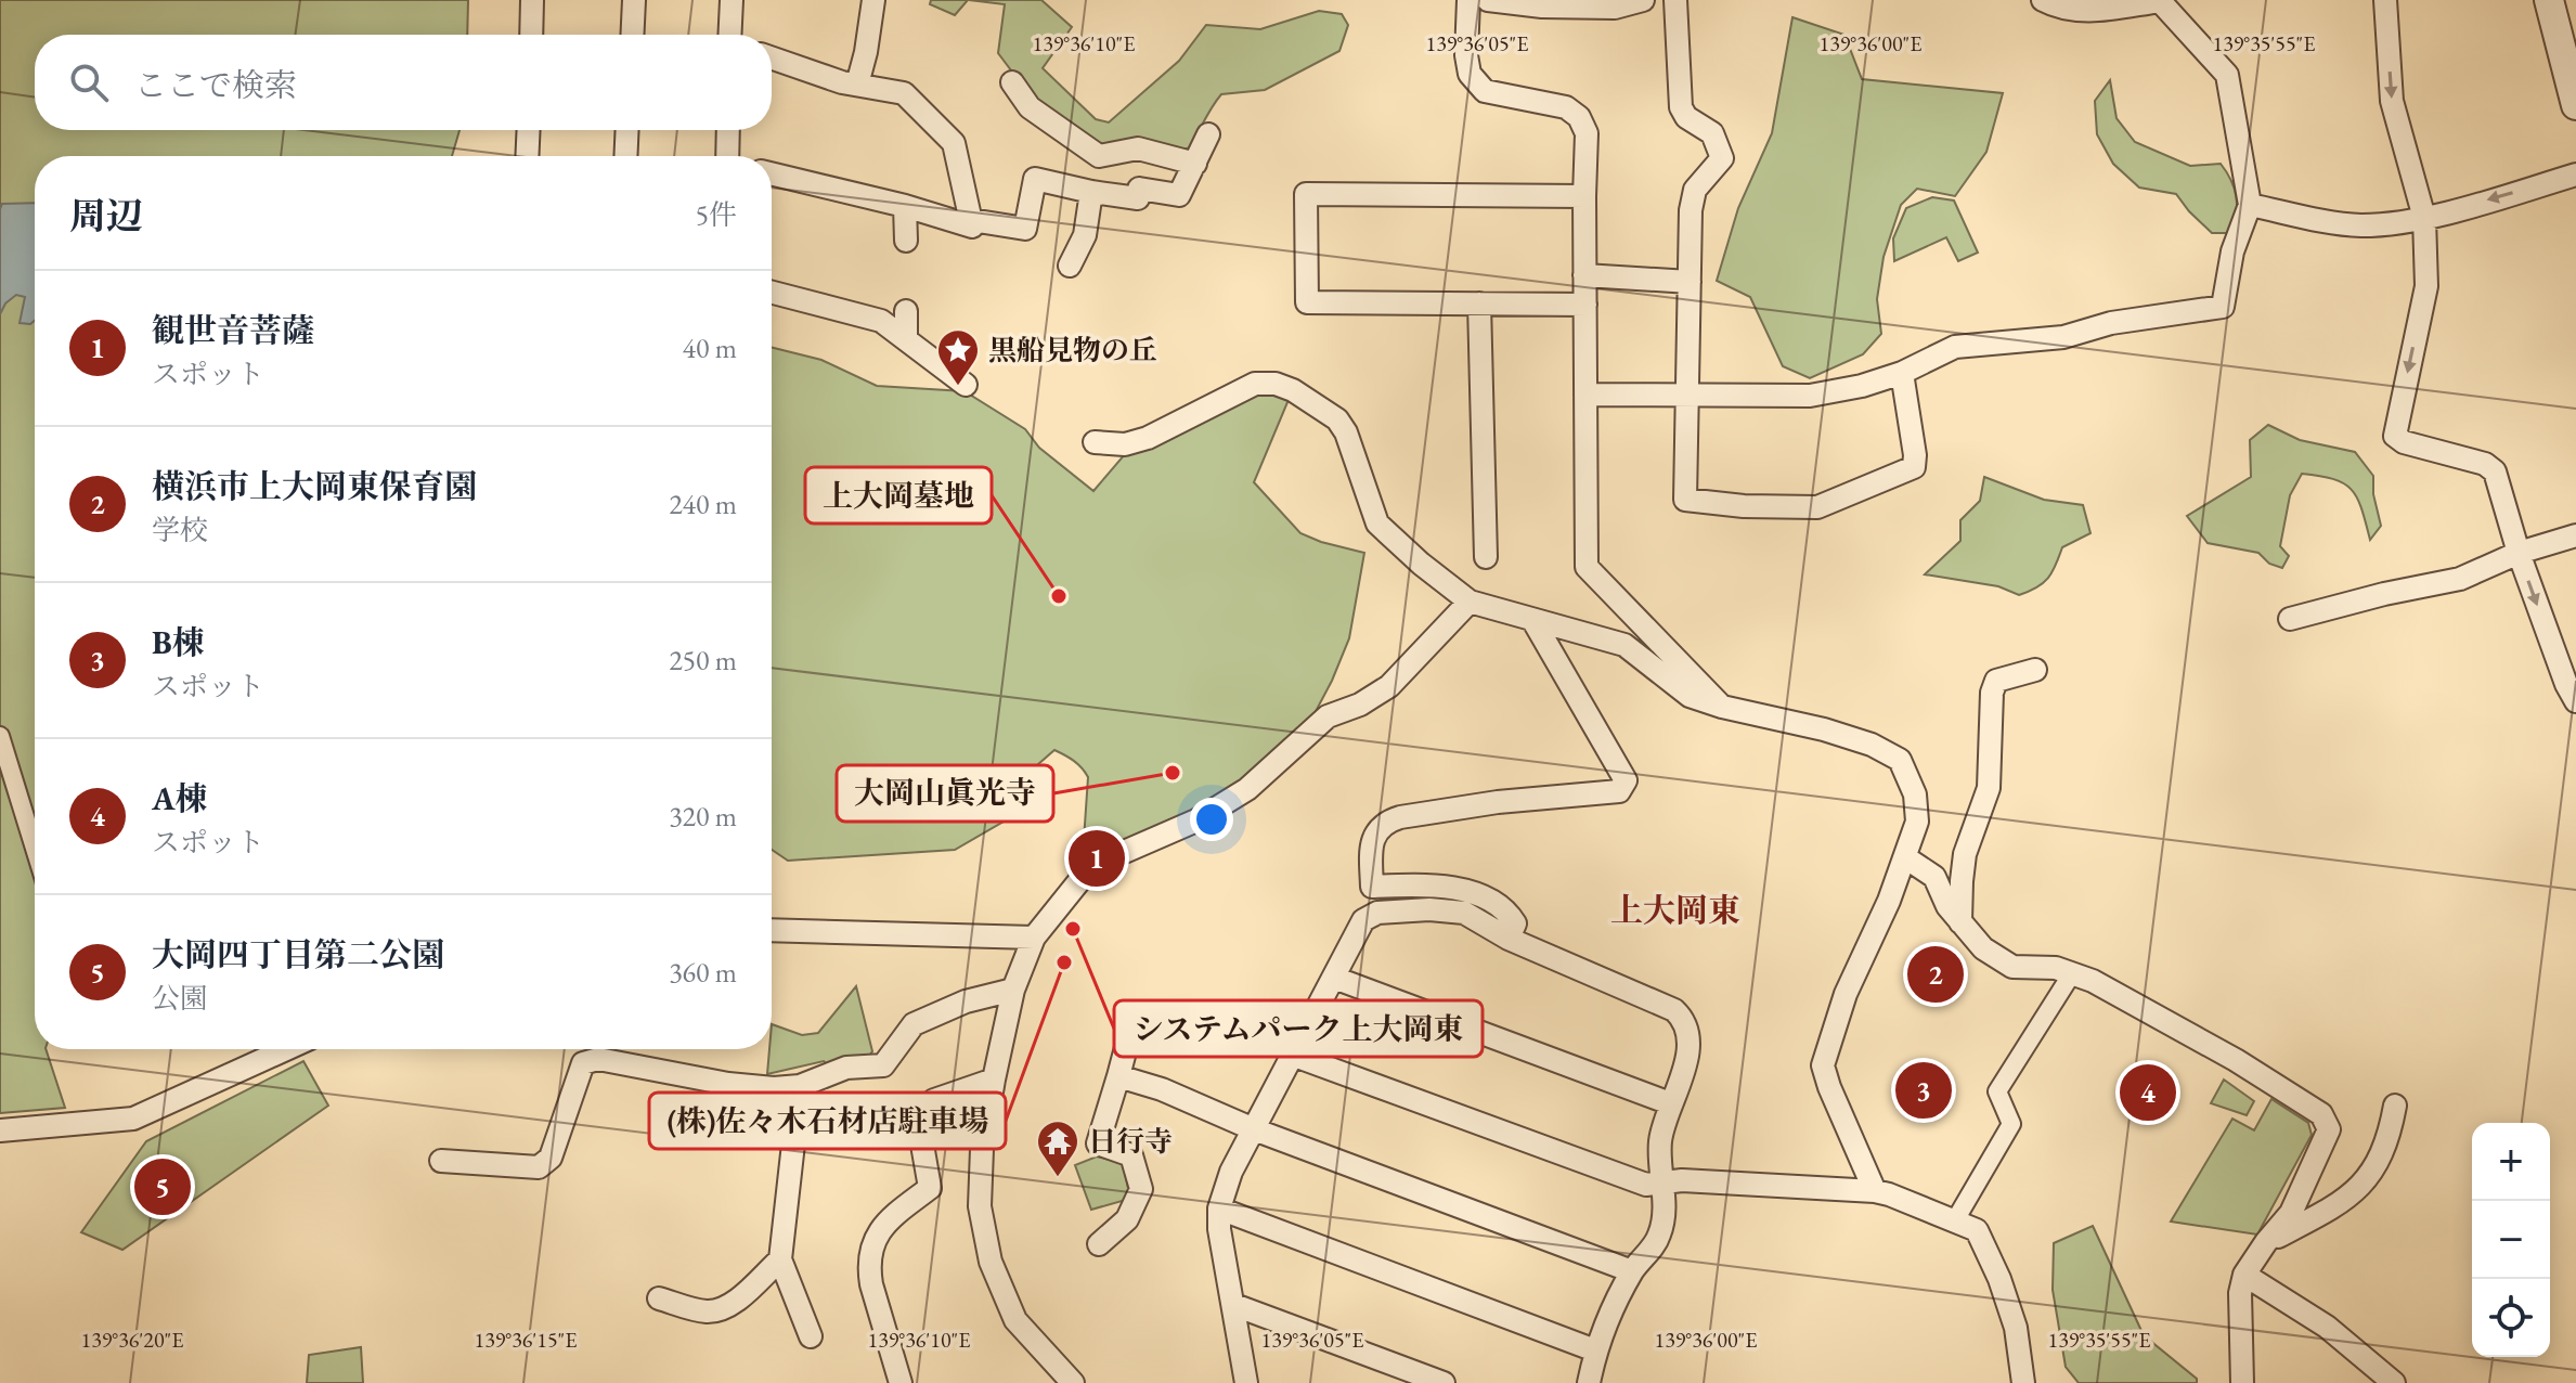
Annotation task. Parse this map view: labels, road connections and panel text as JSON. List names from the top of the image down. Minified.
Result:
{"districts":["上大岡東"],"places":{"place":["黒船見物の丘"],"other":["上大岡墓地","大岡山眞光寺","システムパーク上大岡東","(株)佐々木石材店駐車場"],"temple":["日行寺"]},"page":{"search":"ここで検索","heading":["周辺","5件"],"list":[{"mark":"1","name":"観世音菩薩","note":"スポット","value":"40 m"},{"mark":"2","name":"横浜市上大岡東保育園","note":"学校","value":"240 m"},{"mark":"3","name":"B棟","note":"スポット","value":"250 m"},{"mark":"4","name":"A棟","note":"スポット","value":"320 m"},{"mark":"5","name":"大岡四丁目第二公園","note":"公園","value":"360 m"}],"pins":["1","2","3","4","5"],"map_buttons":["+","−"]},"coordinates":["139°36'10\"E","139°36'05\"E","139°36'00\"E","139°35'55\"E","139°36'20\"E","139°36'15\"E"]}
